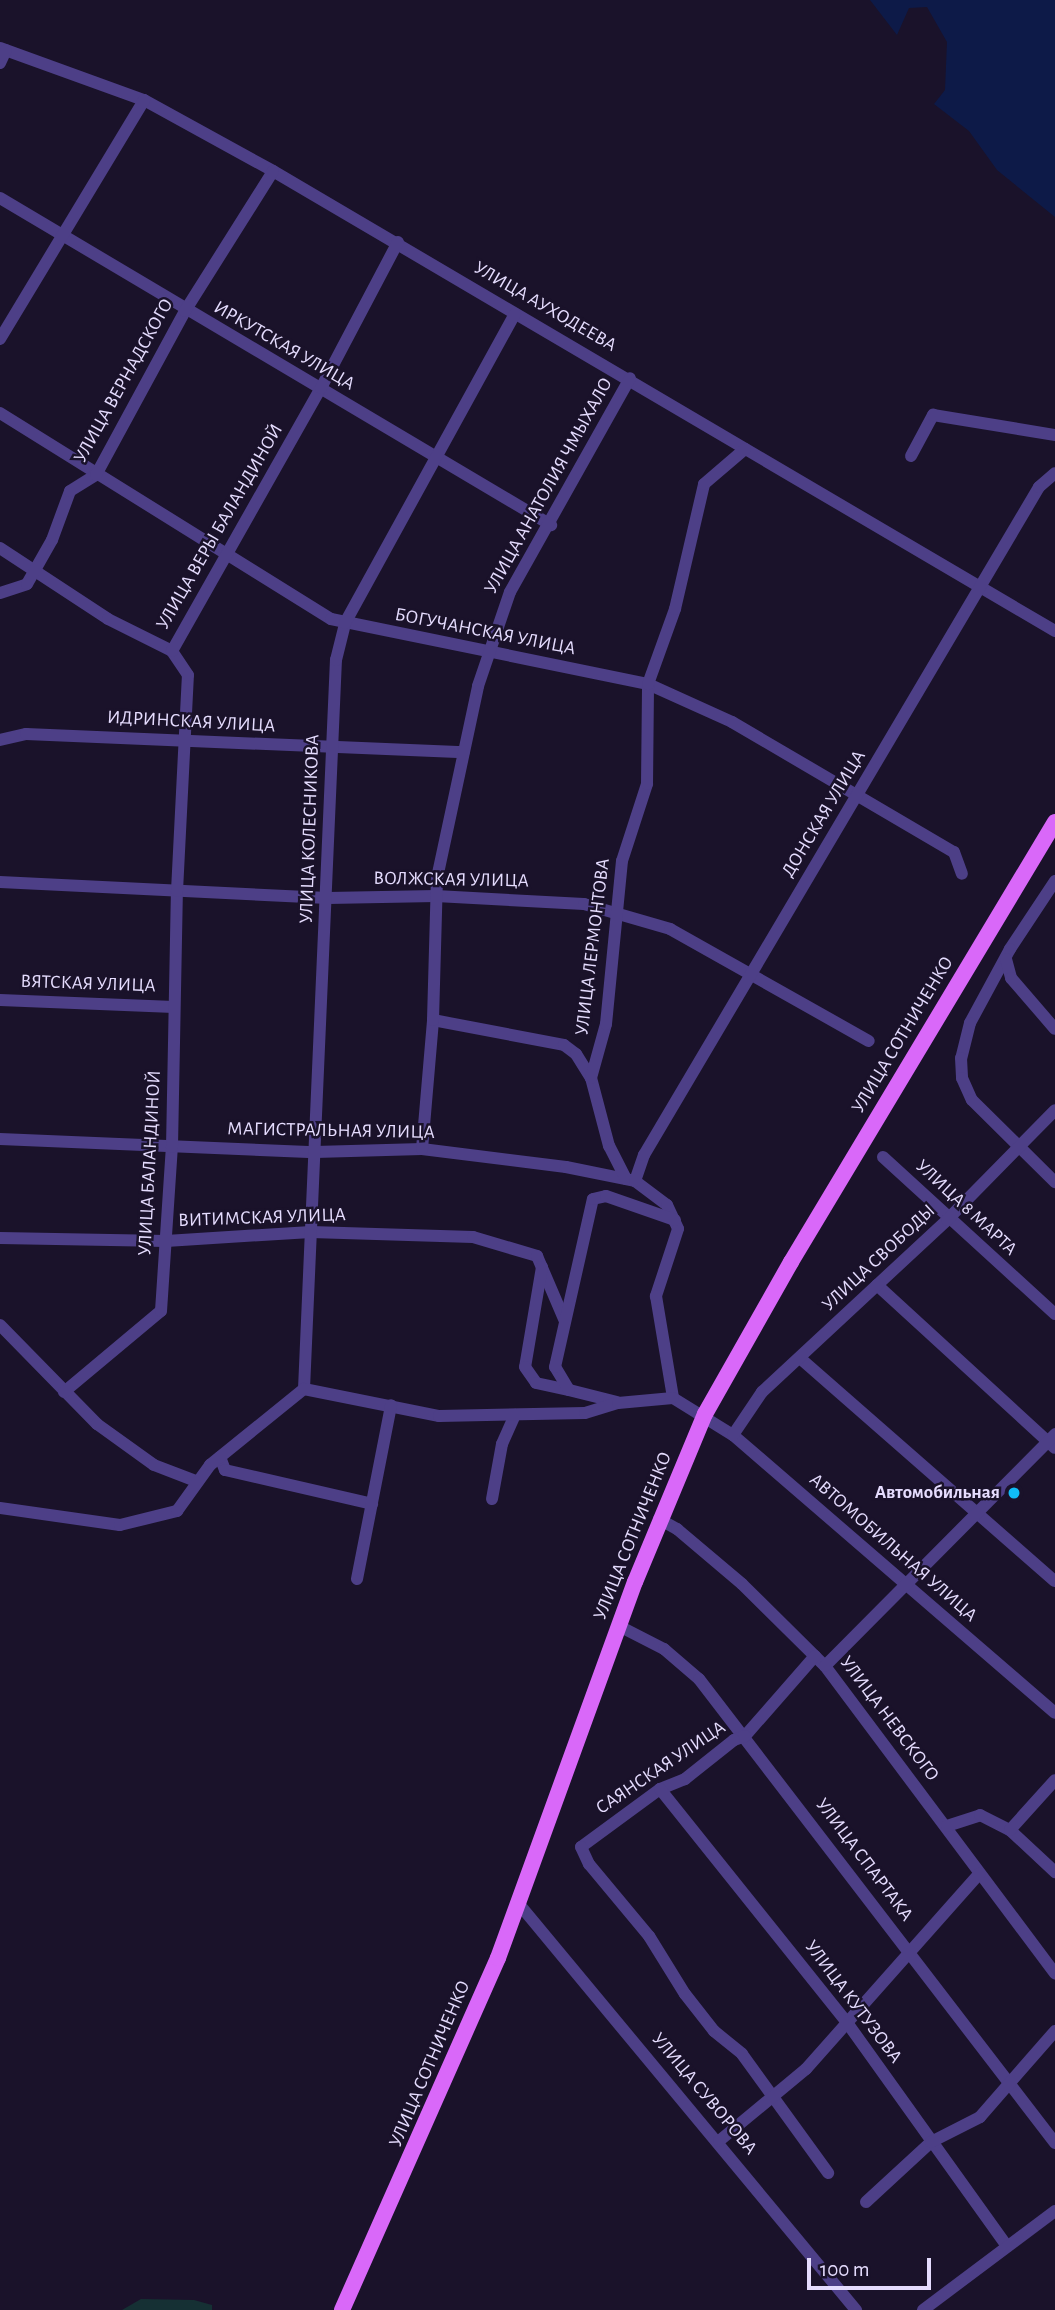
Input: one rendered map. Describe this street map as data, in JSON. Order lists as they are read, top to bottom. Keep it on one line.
{"streets":{"main road":["УЛИЦА СОТНИЧЕНКО"],"street":["УЛИЦА АУХОДЕЕВА","ИРКУТСКАЯ УЛИЦА","УЛИЦА ВЕРНАДСКОГО","УЛИЦА АНАТОЛИЯ ЧМЫХАЛО","УЛИЦА ВЕРЫ БАЛАНДИНОЙ","БОГУЧАНСКАЯ УЛИЦА","ИДРИНСКАЯ УЛИЦА","ДОНСКАЯ УЛИЦА","УЛИЦА КОЛЕСНИКОВА","ВОЛЖСКАЯ УЛИЦА","УЛИЦА ЛЕРМОНТОВА","ВЯТСКАЯ УЛИЦА","МАГИСТРАЛЬНАЯ УЛИЦА","УЛИЦА БАЛАНДИНОЙ","УЛИЦА 8 МАРТА","ВИТИМСКАЯ УЛИЦА","УЛИЦА СВОБОДЫ","АВТОМОБИЛЬНАЯ УЛИЦА","УЛИЦА НЕВСКОГО","САЯНСКАЯ УЛИЦА","УЛИЦА СПАРТАКА","УЛИЦА КУТУЗОВА","УЛИЦА СУВОРОВА"]},"crossings":[["УЛИЦА АУХОДЕЕВА","УЛИЦА ВЕРНАДСКОГО"],["УЛИЦА АУХОДЕЕВА","УЛИЦА АНАТОЛИЯ ЧМЫХАЛО"],["УЛИЦА АУХОДЕЕВА","УЛИЦА ВЕРЫ БАЛАНДИНОЙ"],["УЛИЦА АУХОДЕЕВА","ДОНСКАЯ УЛИЦА"],["УЛИЦА АУХОДЕЕВА","УЛИЦА КОЛЕСНИКОВА"],["УЛИЦА АУХОДЕЕВА","УЛИЦА ЛЕРМОНТОВА"],["ИРКУТСКАЯ УЛИЦА","УЛИЦА ВЕРНАДСКОГО"],["ИРКУТСКАЯ УЛИЦА","УЛИЦА АНАТОЛИЯ ЧМЫХАЛО"],["ИРКУТСКАЯ УЛИЦА","УЛИЦА ВЕРЫ БАЛАНДИНОЙ"],["ИРКУТСКАЯ УЛИЦА","УЛИЦА КОЛЕСНИКОВА"],["УЛИЦА ВЕРНАДСКОГО","БОГУЧАНСКАЯ УЛИЦА"],["УЛИЦА АНАТОЛИЯ ЧМЫХАЛО","БОГУЧАНСКАЯ УЛИЦА"],["УЛИЦА АНАТОЛИЯ ЧМЫХАЛО","ИДРИНСКАЯ УЛИЦА"],["УЛИЦА АНАТОЛИЯ ЧМЫХАЛО","ВОЛЖСКАЯ УЛИЦА"],["УЛИЦА АНАТОЛИЯ ЧМЫХАЛО","МАГИСТРАЛЬНАЯ УЛИЦА"],["УЛИЦА ВЕРЫ БАЛАНДИНОЙ","БОГУЧАНСКАЯ УЛИЦА"],["УЛИЦА ВЕРЫ БАЛАНДИНОЙ","ИДРИНСКАЯ УЛИЦА"],["УЛИЦА ВЕРЫ БАЛАНДИНОЙ","ВОЛЖСКАЯ УЛИЦА"],["УЛИЦА ВЕРЫ БАЛАНДИНОЙ","УЛИЦА БАЛАНДИНОЙ"],["БОГУЧАНСКАЯ УЛИЦА","ДОНСКАЯ УЛИЦА"],["БОГУЧАНСКАЯ УЛИЦА","УЛИЦА КОЛЕСНИКОВА"],["БОГУЧАНСКАЯ УЛИЦА","УЛИЦА ЛЕРМОНТОВА"],["ИДРИНСКАЯ УЛИЦА","УЛИЦА КОЛЕСНИКОВА"],["ДОНСКАЯ УЛИЦА","ВОЛЖСКАЯ УЛИЦА"],["ДОНСКАЯ УЛИЦА","МАГИСТРАЛЬНАЯ УЛИЦА"],["УЛИЦА КОЛЕСНИКОВА","ВОЛЖСКАЯ УЛИЦА"],["УЛИЦА КОЛЕСНИКОВА","МАГИСТРАЛЬНАЯ УЛИЦА"],["УЛИЦА КОЛЕСНИКОВА","ВИТИМСКАЯ УЛИЦА"],["ВОЛЖСКАЯ УЛИЦА","УЛИЦА ЛЕРМОНТОВА"],["ВОЛЖСКАЯ УЛИЦА","УЛИЦА БАЛАНДИНОЙ"],["ВЯТСКАЯ УЛИЦА","УЛИЦА БАЛАНДИНОЙ"],["УЛИЦА СОТНИЧЕНКО","АВТОМОБИЛЬНАЯ УЛИЦА"],["УЛИЦА СОТНИЧЕНКО","УЛИЦА НЕВСКОГО"],["УЛИЦА СОТНИЧЕНКО","УЛИЦА СПАРТАКА"],["УЛИЦА СОТНИЧЕНКО","УЛИЦА СУВОРОВА"],["МАГИСТРАЛЬНАЯ УЛИЦА","УЛИЦА БАЛАНДИНОЙ"],["УЛИЦА БАЛАНДИНОЙ","ВИТИМСКАЯ УЛИЦА"],["УЛИЦА 8 МАРТА","УЛИЦА СВОБОДЫ"],["УЛИЦА СВОБОДЫ","АВТОМОБИЛЬНАЯ УЛИЦА"],["УЛИЦА НЕВСКОГО","САЯНСКАЯ УЛИЦА"],["САЯНСКАЯ УЛИЦА","УЛИЦА СПАРТАКА"],["САЯНСКАЯ УЛИЦА","УЛИЦА КУТУЗОВА"]],"places":["Автомобильная"],"scale_bar":"100 m"}
